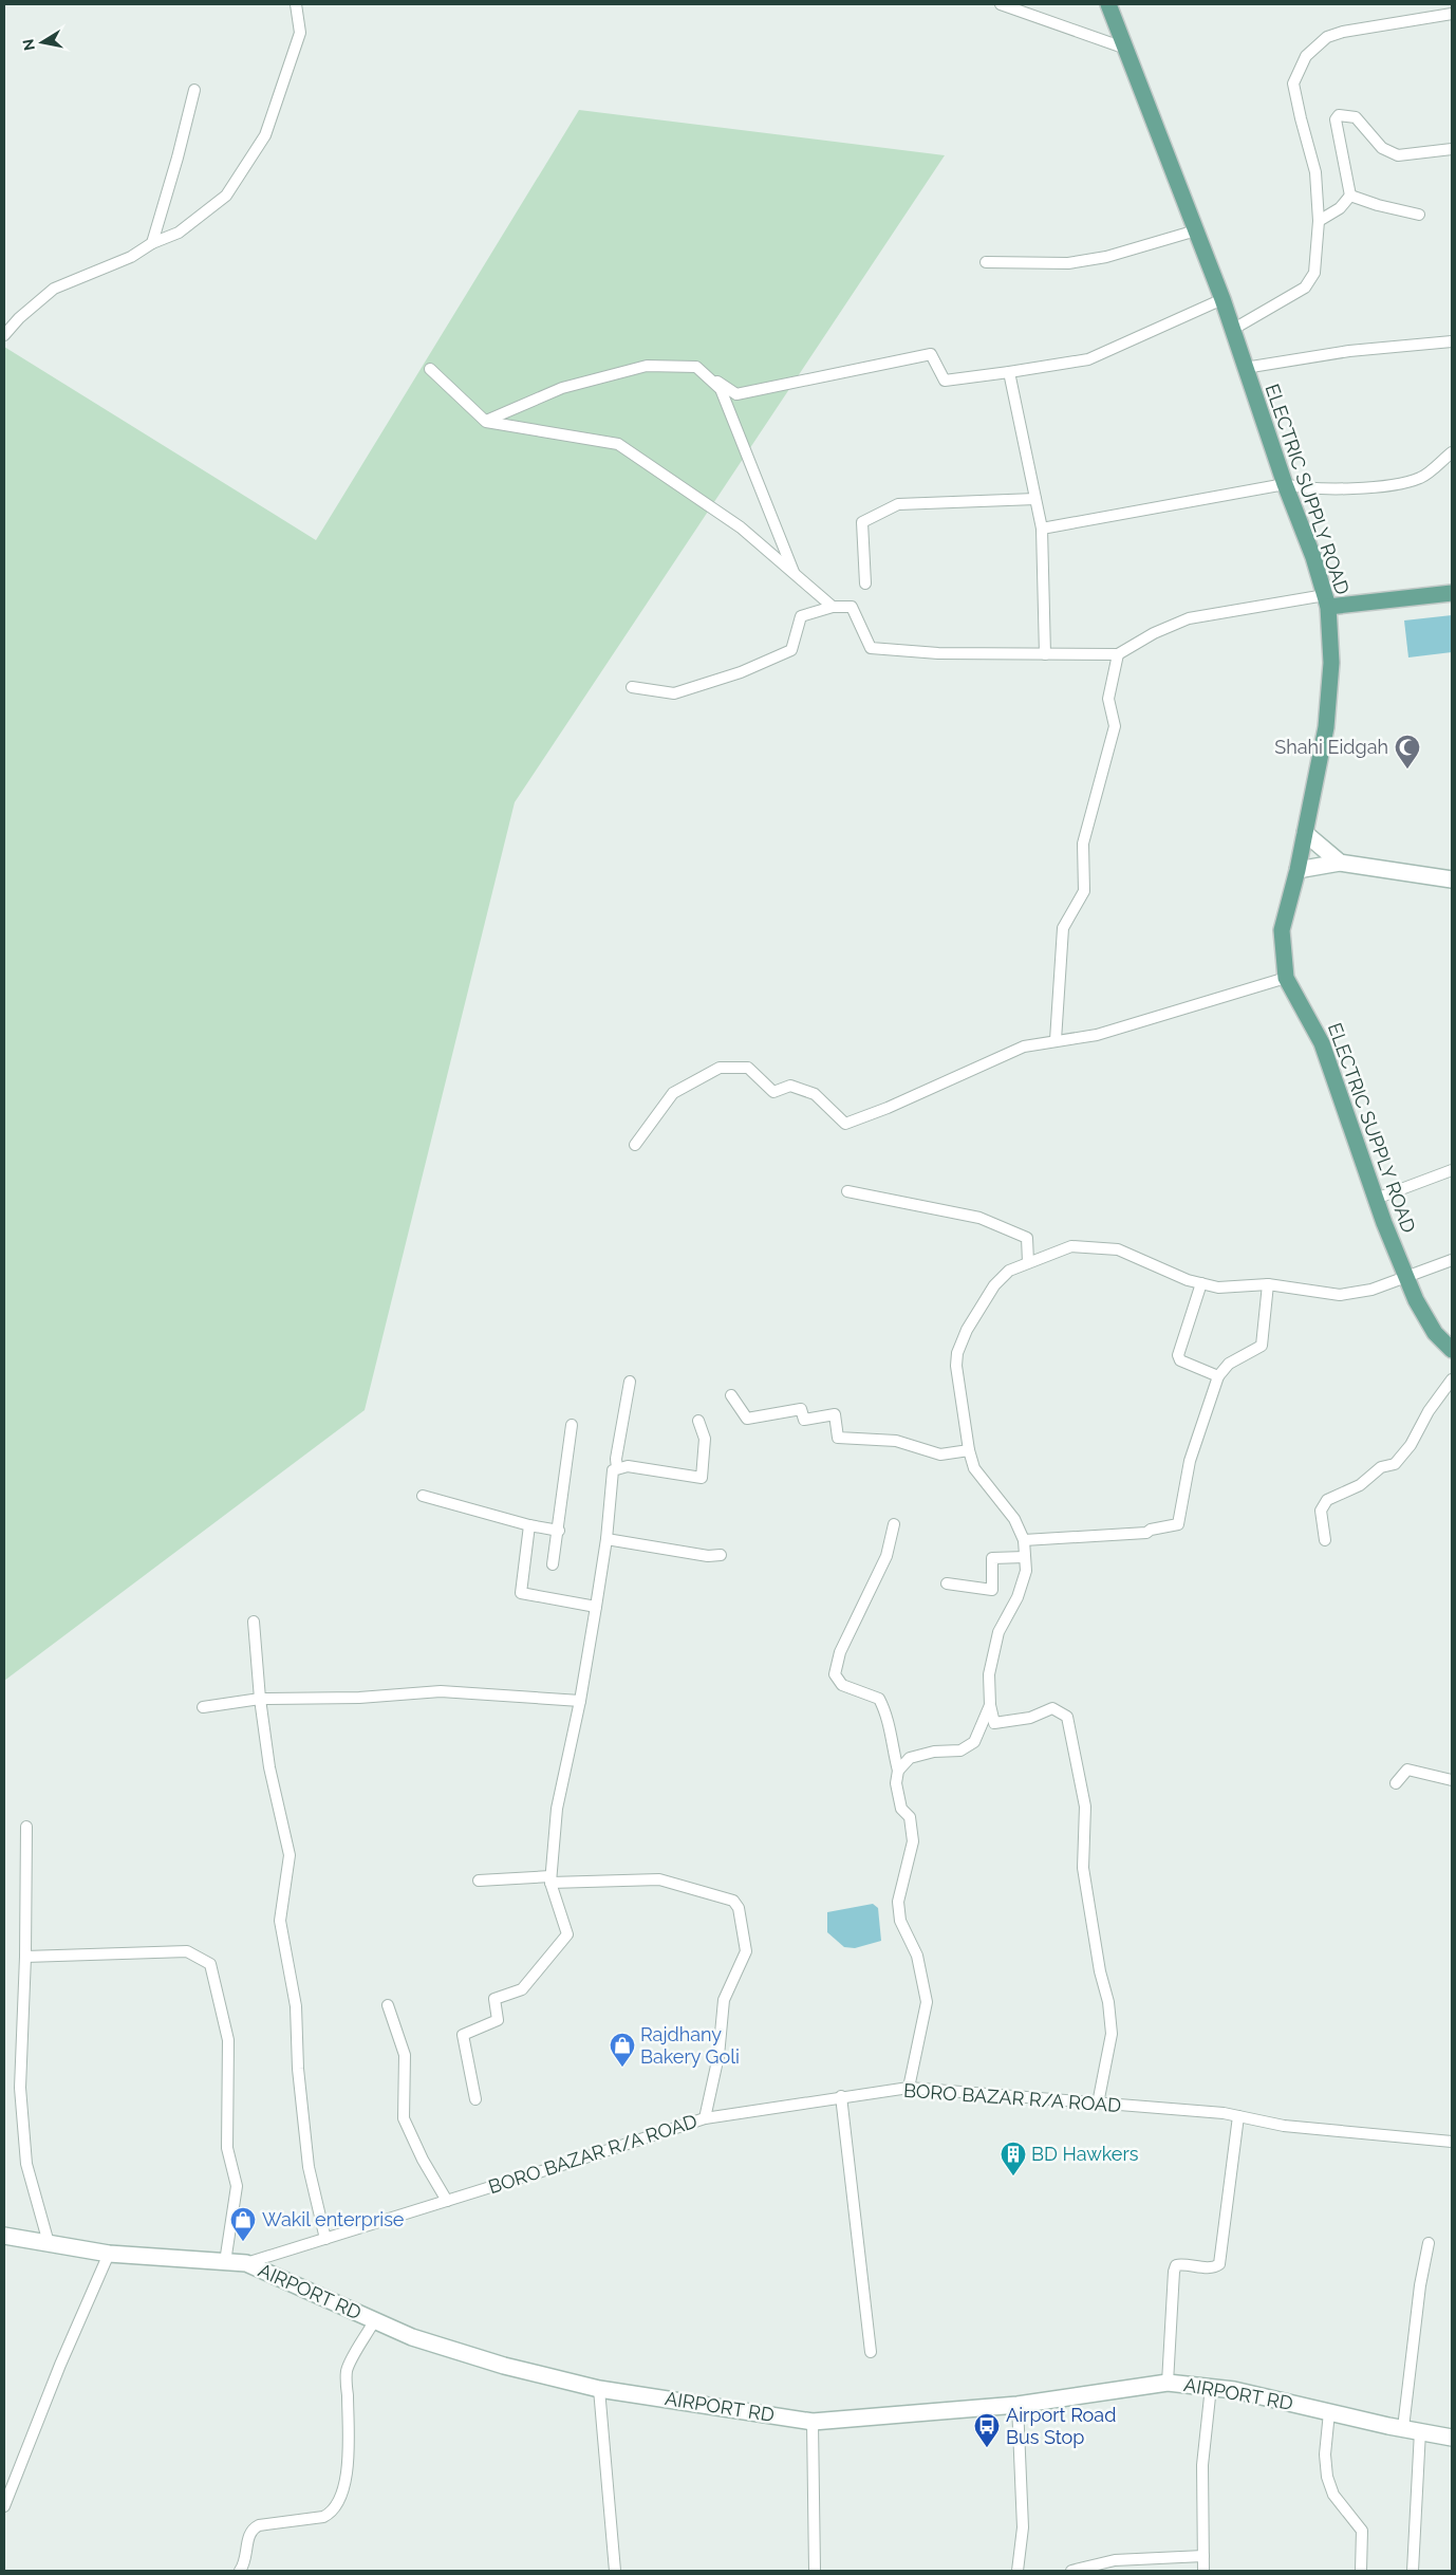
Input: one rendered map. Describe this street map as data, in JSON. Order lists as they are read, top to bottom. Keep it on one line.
{"streets":{"main road":["ELECTRIC SUPPLY ROAD","AIRPORT RD"],"street":["BORO BAZAR R/A ROAD"]},"crossings":[["BORO BAZAR R/A ROAD","AIRPORT RD"]],"places":{"mosque":["Shahi Eidgah"],"shop":["Rajdhany Bakery Goli","Wakil enterprise"],"building":["BD Hawkers"],"bus stop":["Airport Road Bus Stop"]},"north":"left"}
